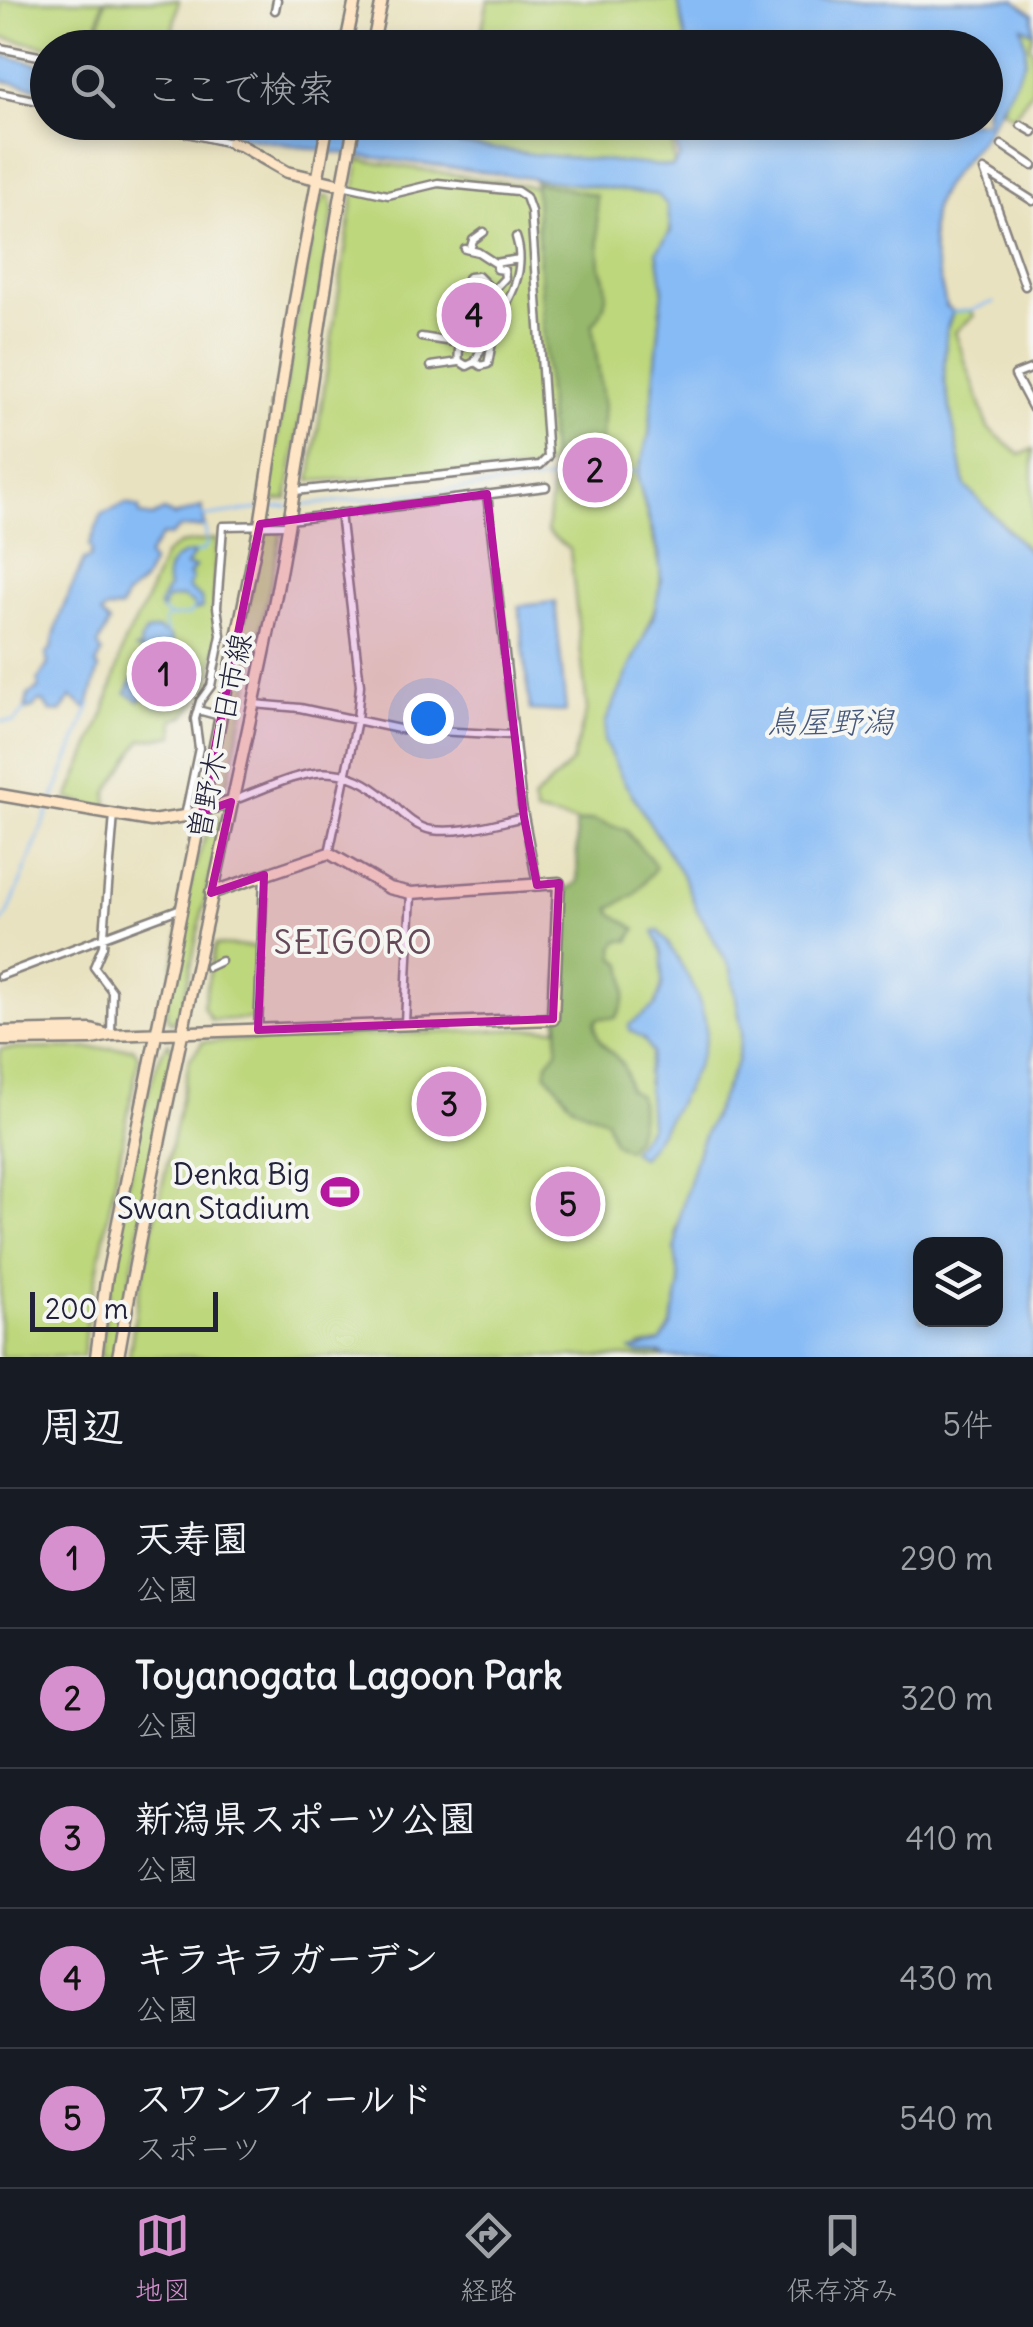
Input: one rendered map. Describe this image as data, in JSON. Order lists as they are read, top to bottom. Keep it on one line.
{"streets":{"main road":["曽野木一日市線"]},"districts":["SEIGORO"],"water":["鳥屋野潟"],"places":{"sports":["Denka Big Swan Stadium"]},"scale_bar":"200 m","page":{"search":"ここで検索","pins":["4","2","1","3","5"],"scale":"200 m","heading":["周辺","5件"],"list":[{"mark":"1","name":"天寿園","note":"公園","value":"290 m"},{"mark":"2","name":"Toyanogata Lagoon Park","note":"公園","value":"320 m"},{"mark":"3","name":"新潟県スポーツ公園","note":"公園","value":"410 m"},{"mark":"4","name":"キラキラガーデン","note":"公園","value":"430 m"},{"mark":"5","name":"スワンフィールド","note":"スポーツ","value":"540 m"}],"nav":["地図","経路","保存済み"]}}
